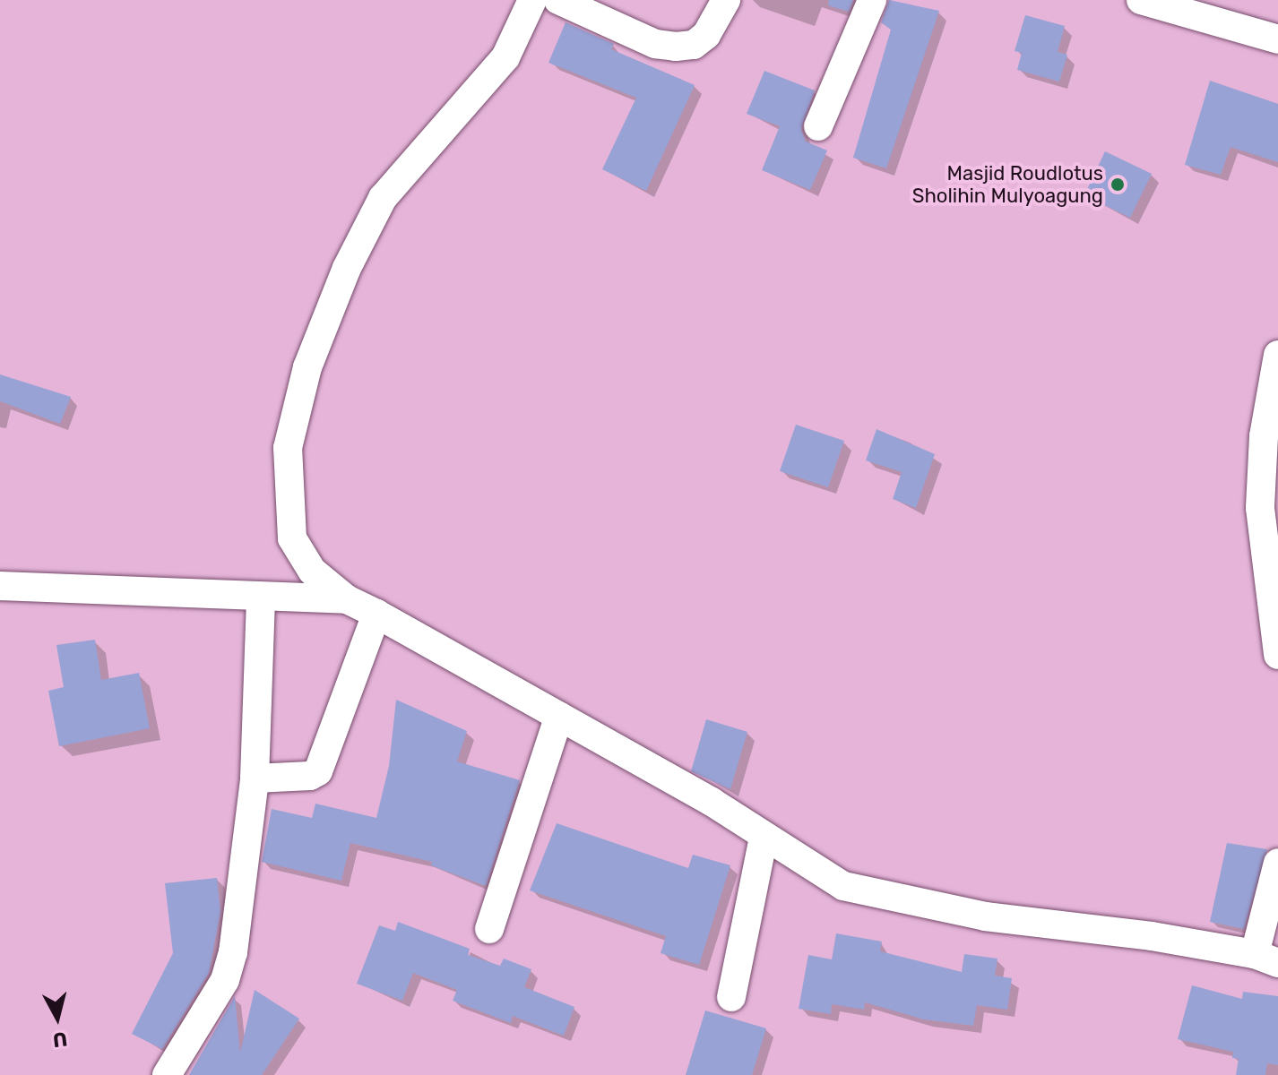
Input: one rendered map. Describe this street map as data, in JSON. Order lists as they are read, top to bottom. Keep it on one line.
{"places":["Masjid Roudlotus Sholihin Mulyoagung"],"north":"bottom"}
